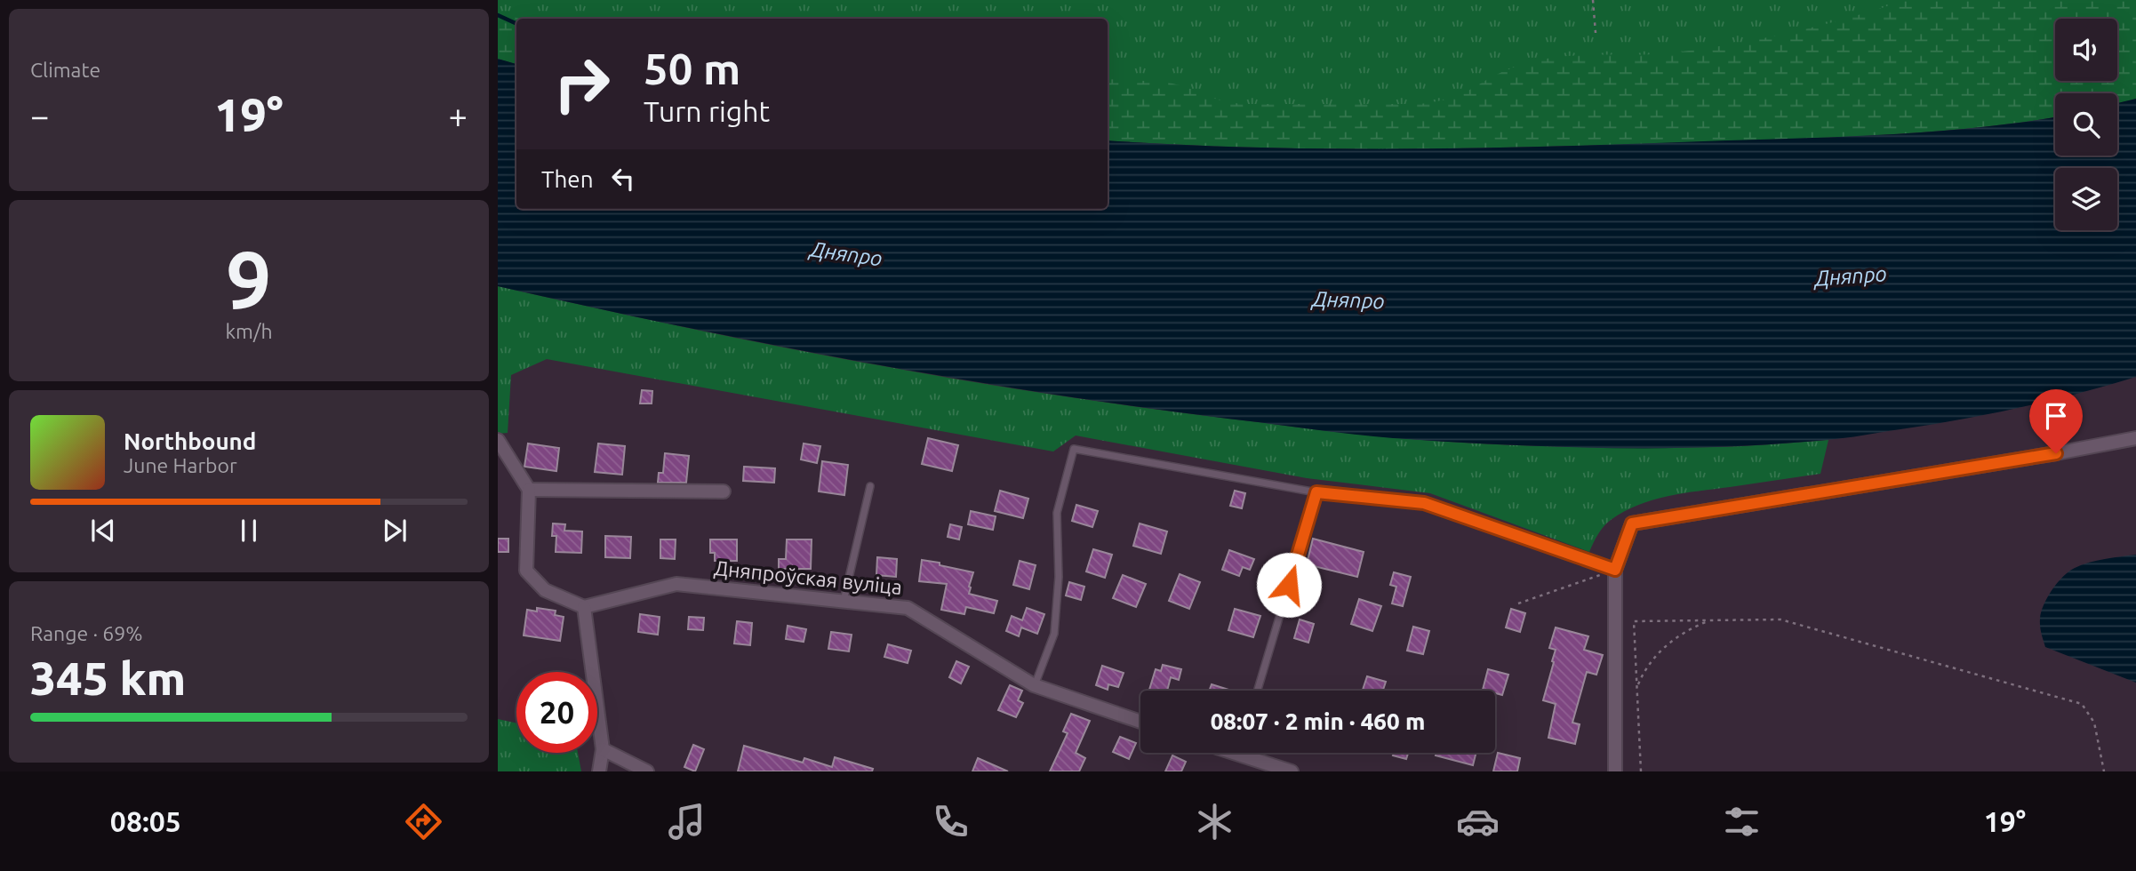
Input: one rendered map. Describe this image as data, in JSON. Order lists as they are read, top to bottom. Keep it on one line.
{"streets":{"street":["Дняпроўская вуліца"]},"water":["Дняпро"],"page":{"tile":["Climate",["9","km/h"],["Range · 69%","345 km"]],"turn":["50 m","Turn right"],"heat":["−","19°","+"],"then":"Then","song":["Northbound","June Harbor"],"limit":"20","trip":"08:07 · 2 min · 460 m","tabs":["08:05","19°"]}}
